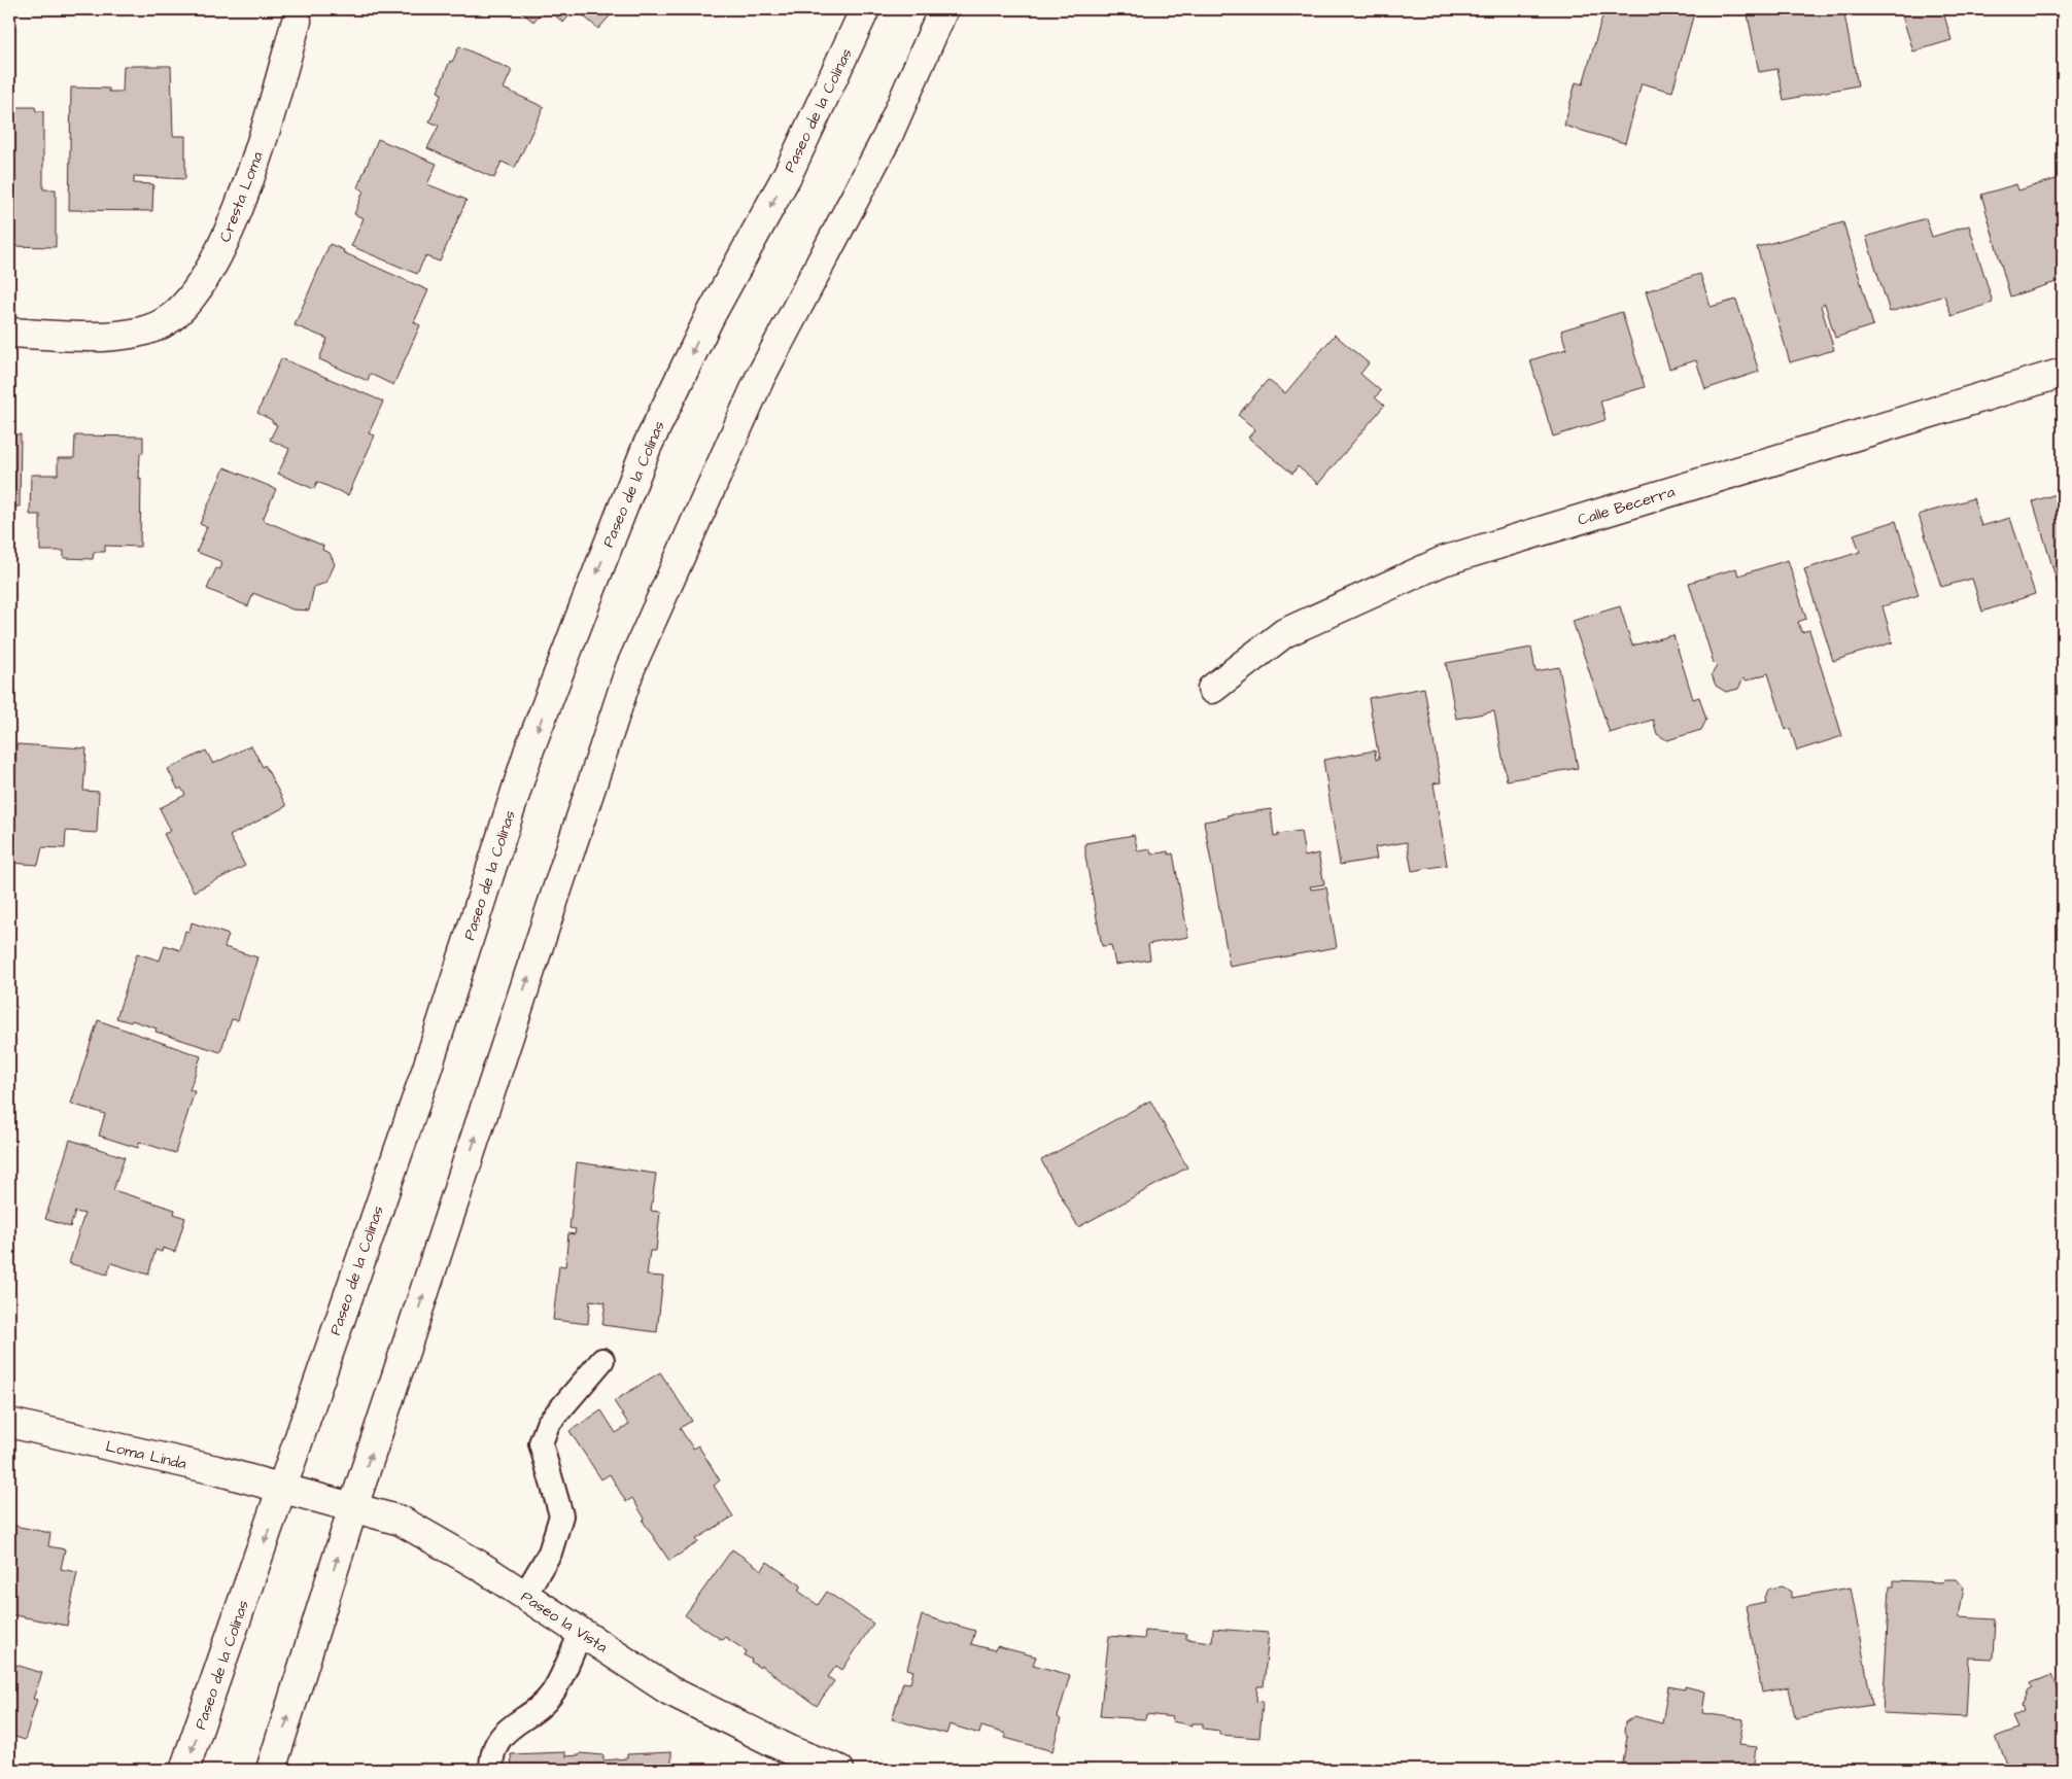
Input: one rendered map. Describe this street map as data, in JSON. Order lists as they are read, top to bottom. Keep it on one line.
{"streets":{"main road":["Paseo de la Colinas","Cresta Loma","Calle Becerra","Loma Linda","Paseo la Vista"]},"crossings":[["Paseo de la Colinas","Loma Linda"],["Paseo de la Colinas","Paseo la Vista"],["Loma Linda","Paseo la Vista"]]}
